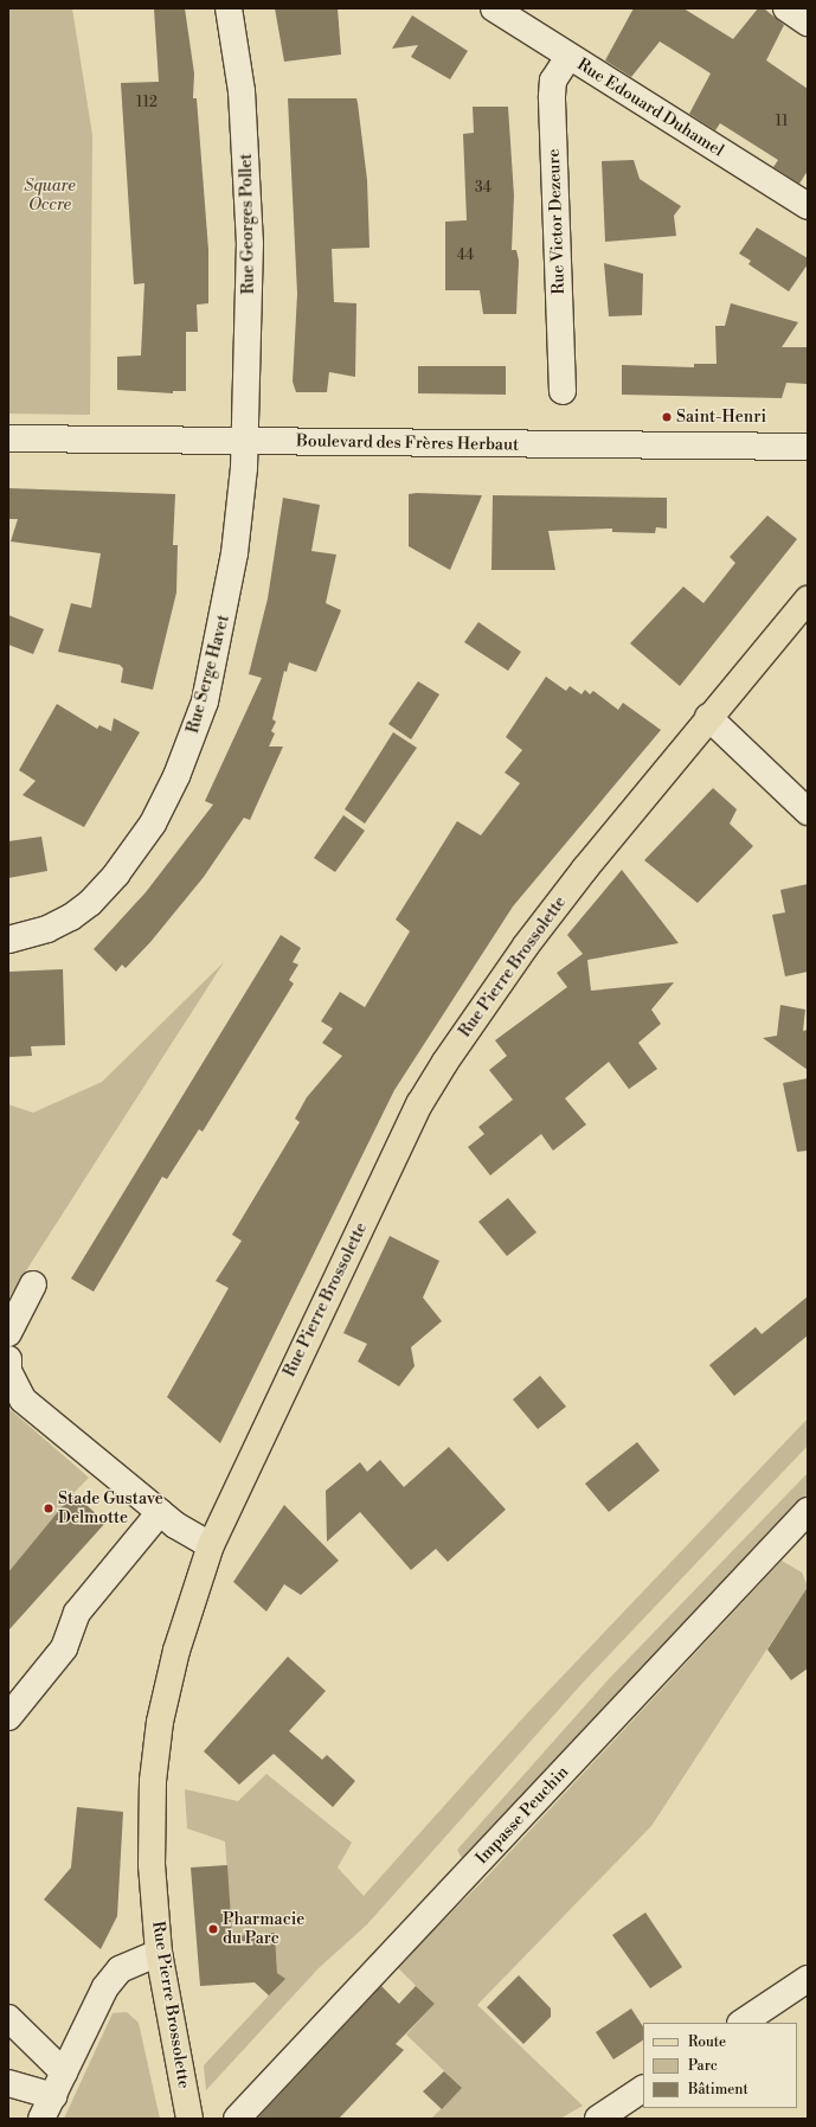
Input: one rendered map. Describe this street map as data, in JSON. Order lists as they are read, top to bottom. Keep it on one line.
{"streets":{"main road":["Rue Pierre Brossolette"],"street":["Rue Edouard Duhamel","Rue Victor Dezeure","Rue Georges Pollet","Boulevard des Frères Herbaut","Rue Serge Havet","Impasse Peuchin"]},"crossings":[["Rue Edouard Duhamel","Rue Victor Dezeure"],["Rue Georges Pollet","Boulevard des Frères Herbaut"],["Rue Georges Pollet","Rue Serge Havet"],["Boulevard des Frères Herbaut","Rue Serge Havet"]],"parks":["Square Occre"],"places":["Saint-Henri","Stade Gustave Delmotte","Pharmacie du Parc"],"house_numbers":["112","11","34","44"],"legend":["Route","Parc","Bâtiment"]}
